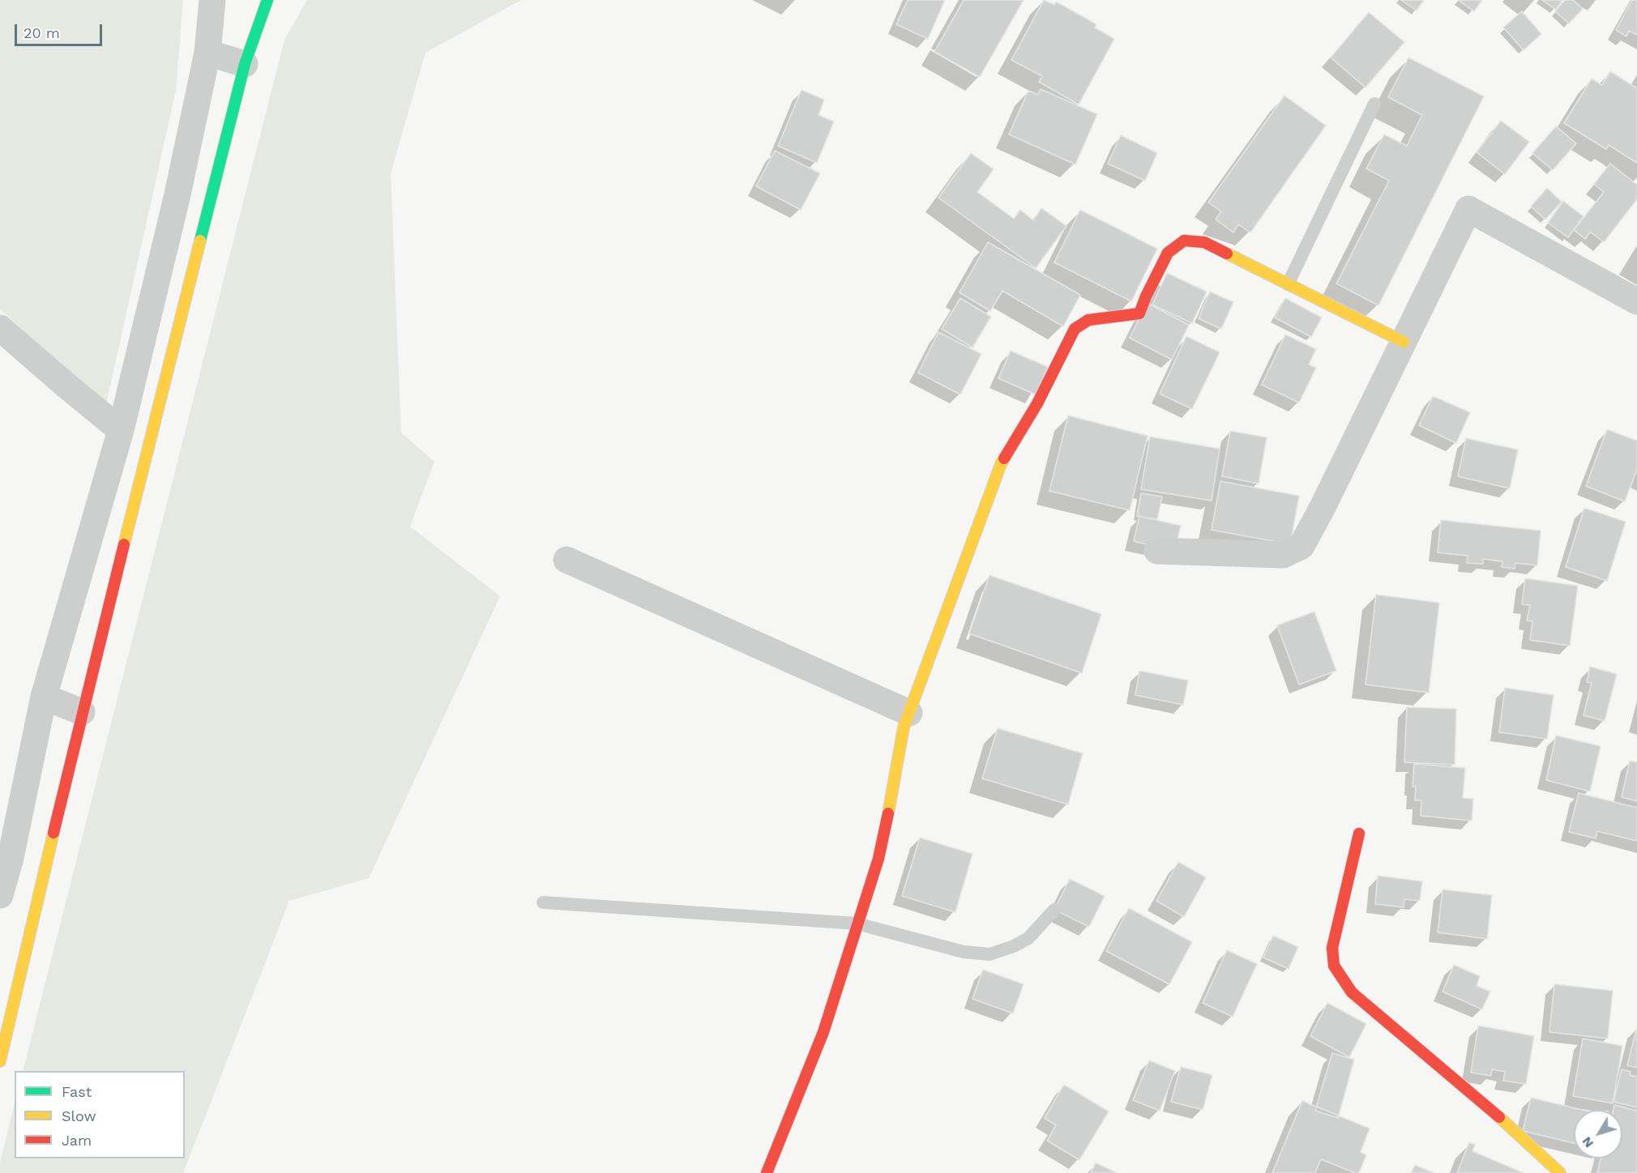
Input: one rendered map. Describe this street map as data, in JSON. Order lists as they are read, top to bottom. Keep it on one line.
{"legend":["Fast","Slow","Jam"],"scale_bar":"20 m","north":"bottom left"}
